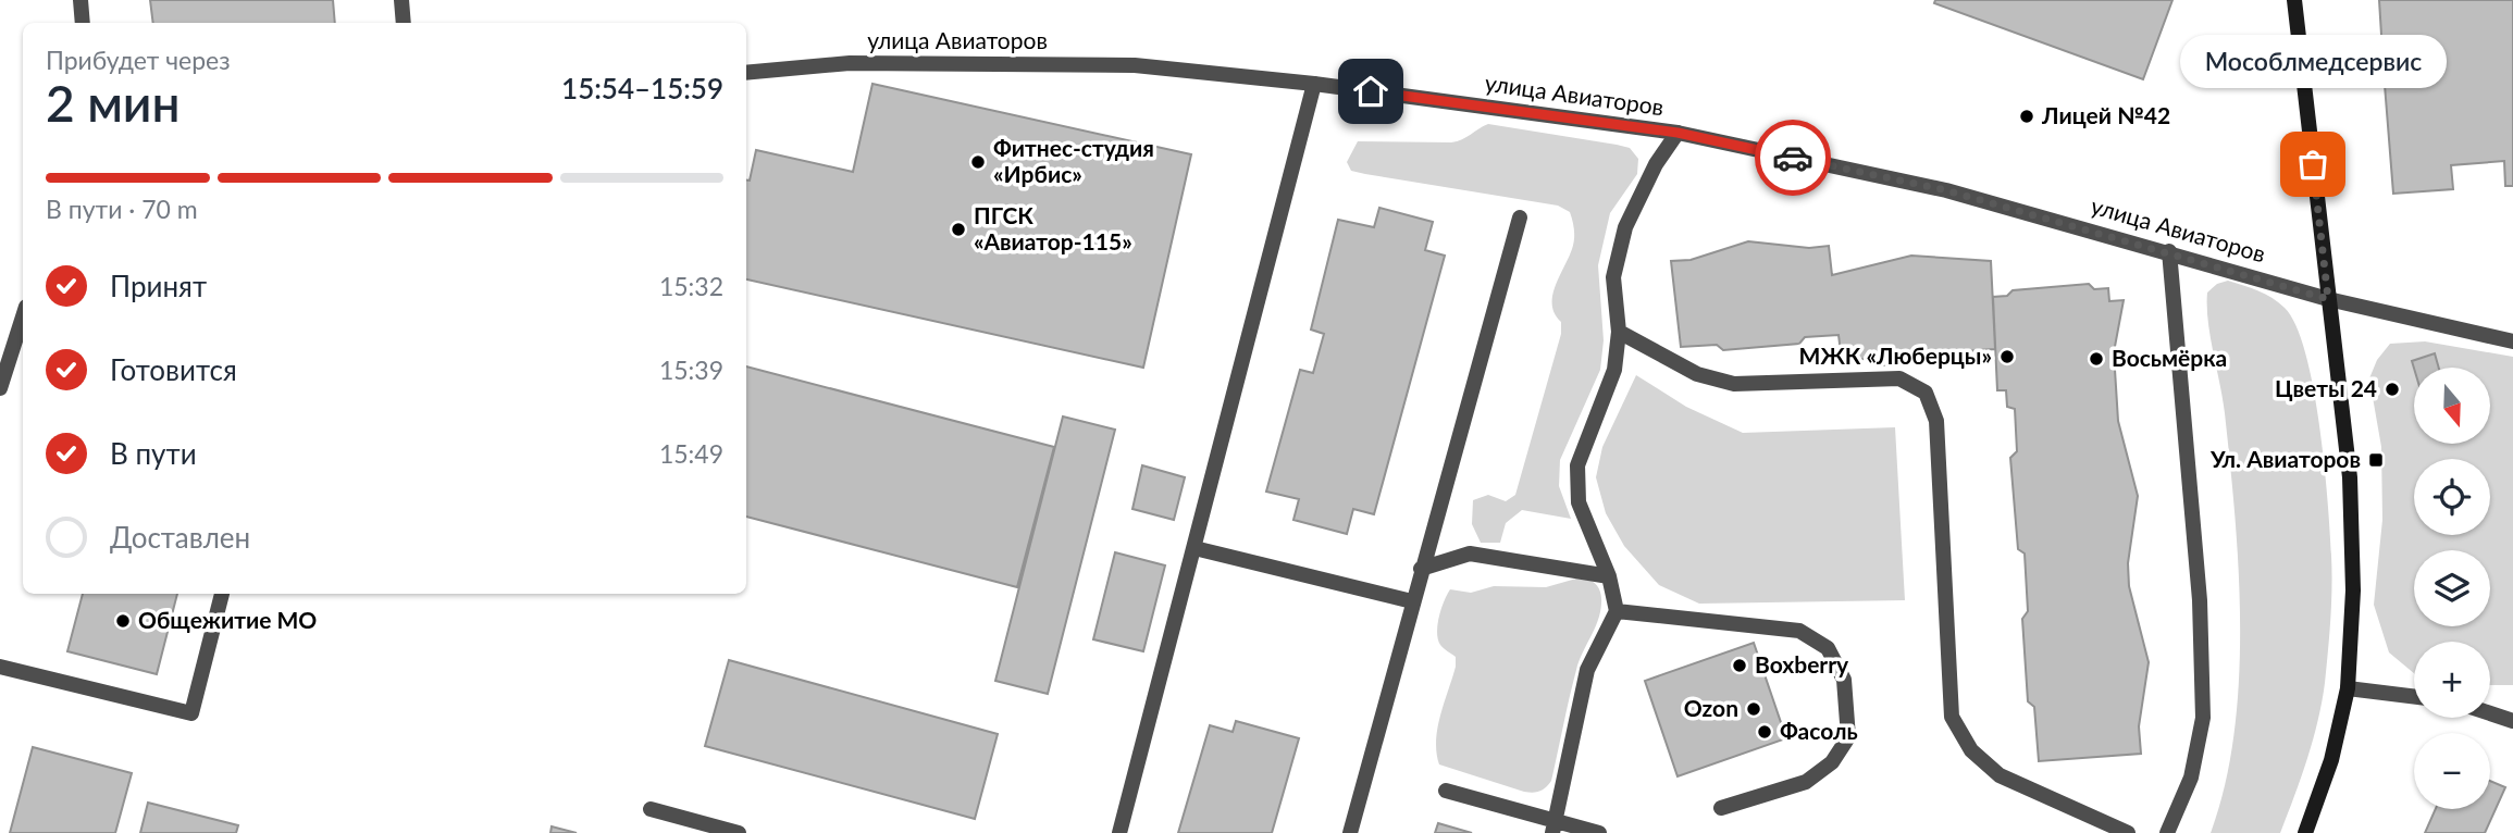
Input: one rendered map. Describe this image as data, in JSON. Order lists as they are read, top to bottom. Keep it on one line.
{"streets":{"street":["улица Авиаторов"]},"places":{"other":["Лицей №42","Фитнес-студия «Ирбис»","Мособлмедсервис","ПГСК «Авиатор-115»","МЖК «Люберцы»","Восьмёрка","Цветы 24","Общежитие МО","Boxberry","Ozon","Фасоль"],"transit":["Ул. Авиаторов"]},"north":"bottom","page":{"heading":["2 мин","Прибудет через","15:54–15:59"],"bubble":"Мособлмедсервис","bar":"В пути · 70 m","list":[["Принят","15:32"],["Готовится","15:39"],["В пути","15:49"],"Доставлен"],"map_buttons":["+","−"]}}
